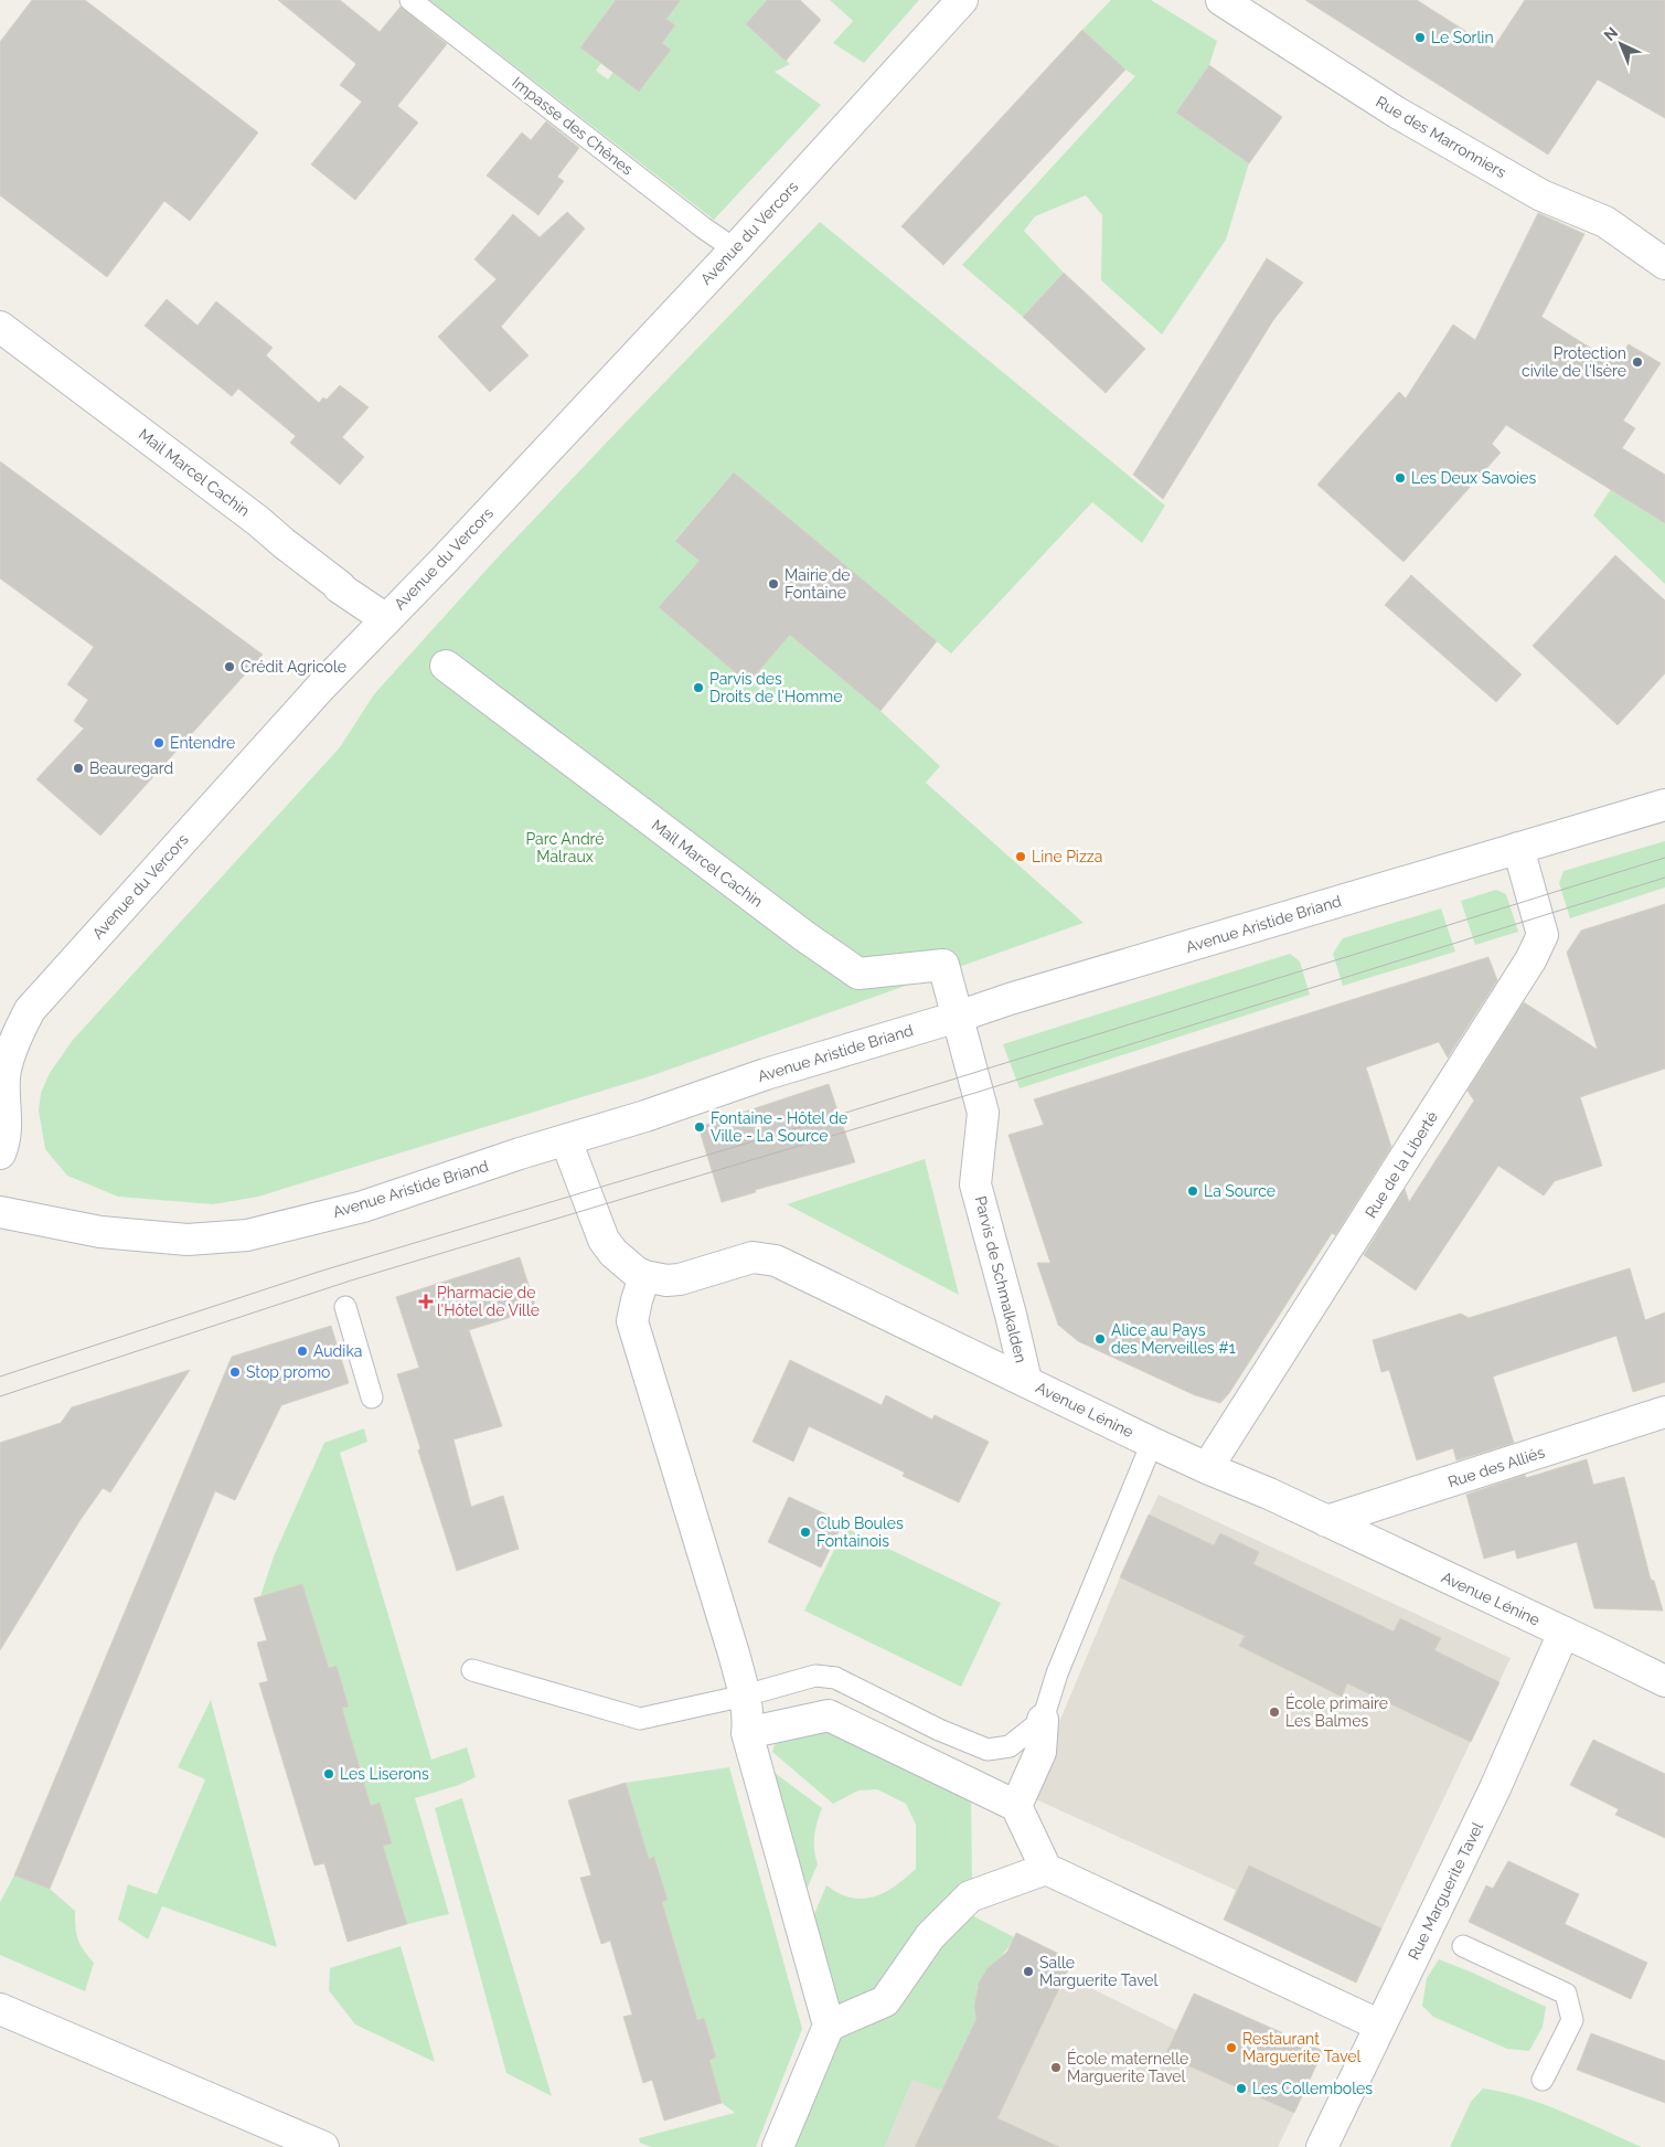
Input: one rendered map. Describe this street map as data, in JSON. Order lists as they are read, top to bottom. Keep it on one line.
{"streets":{"street":["Rue des Marronniers","Avenue du Vercors","Mail Marcel Cachin","Avenue Aristide Briand","Rue de la Liberté","Parvis de Schmalkalden","Avenue Lénine","Rue des Alliés","Rue Marguerite Tavel"],"lane":["Impasse des Chênes"]},"crossings":[["Impasse des Chênes","Avenue du Vercors"],["Avenue du Vercors","Mail Marcel Cachin"],["Mail Marcel Cachin","Avenue Aristide Briand"],["Mail Marcel Cachin","Parvis de Schmalkalden"],["Avenue Aristide Briand","Rue de la Liberté"],["Avenue Aristide Briand","Parvis de Schmalkalden"],["Avenue Aristide Briand","Avenue Lénine"],["Rue de la Liberté","Avenue Lénine"],["Parvis de Schmalkalden","Avenue Lénine"],["Avenue Lénine","Rue des Alliés"],["Avenue Lénine","Rue Marguerite Tavel"]],"parks":["Parc André Malraux"],"places":{"other":["Le Sorlin","Protection civile de l'Isère","Les Deux Savoies","Mairie de Fontaine","Crédit Agricole","Parvis des Droits de l'Homme","Entendre","Beauregard","Line Pizza","Fontaine - Hôtel de Ville - La Source","La Source","Alice au Pays des Merveilles #1","Audika","Stop promo","Club Boules Fontainois","École primaire Les Balmes","Les Liserons","Salle Marguerite Tavel","Restaurant Marguerite Tavel","École maternelle Marguerite Tavel","Les Collemboles"],"health":["Pharmacie de l'Hôtel de Ville"]},"north":"top left"}
